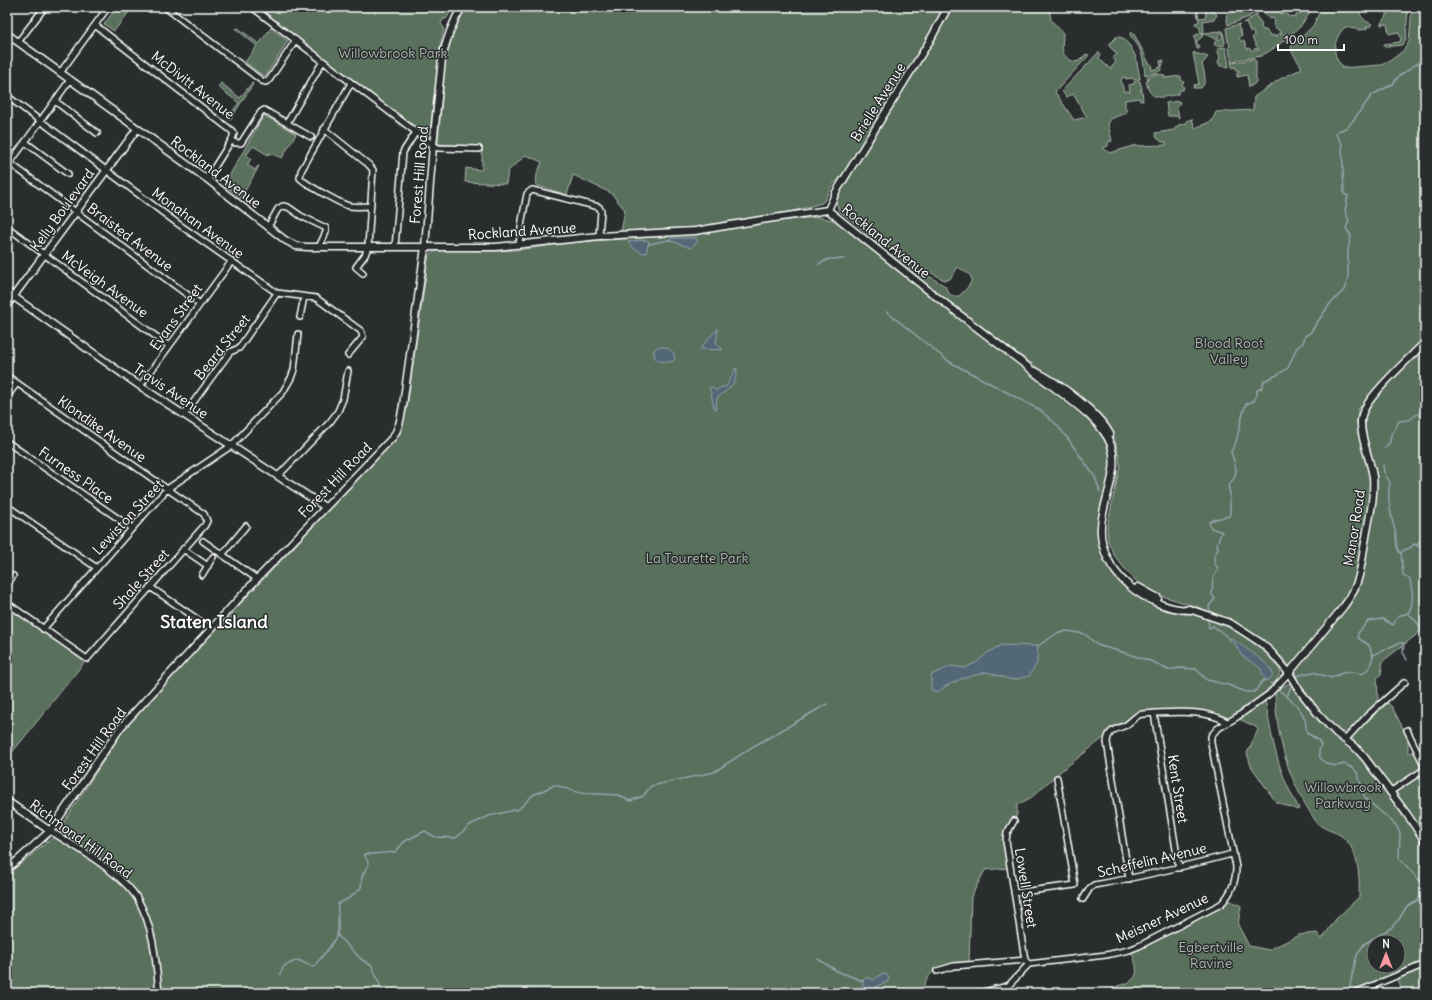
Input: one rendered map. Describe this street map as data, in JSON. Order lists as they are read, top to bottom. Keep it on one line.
{"streets":{"street":["McDivitt Avenue","Brielle Avenue","Rockland Avenue","Forest Hill Road","Kelly Boulevard","Monahan Avenue","Braisted Avenue","McVeigh Avenue","Evans Street","Beard Street","Travis Avenue","Klondike Avenue","Furness Place","Lewiston Street","Manor Road","Shale Street","Kent Street","Richmond Hill Road","Scheffelin Avenue","Lowell Street","Meisner Avenue"]},"crossings":[["McDivitt Avenue","Rockland Avenue"],["Brielle Avenue","Rockland Avenue"],["Rockland Avenue","Forest Hill Road"],["Rockland Avenue","Kelly Boulevard"],["Rockland Avenue","Manor Road"],["Rockland Avenue","Meisner Avenue"],["Forest Hill Road","Travis Avenue"],["Forest Hill Road","Richmond Hill Road"],["Kelly Boulevard","Monahan Avenue"],["Kelly Boulevard","Braisted Avenue"],["Kelly Boulevard","McVeigh Avenue"],["Kelly Boulevard","Travis Avenue"],["Monahan Avenue","Evans Street"],["Monahan Avenue","Beard Street"],["Braisted Avenue","Evans Street"],["McVeigh Avenue","Evans Street"],["Evans Street","Travis Avenue"],["Beard Street","Travis Avenue"],["Travis Avenue","Lewiston Street"],["Klondike Avenue","Lewiston Street"],["Klondike Avenue","Shale Street"],["Furness Place","Lewiston Street"],["Lewiston Street","Shale Street"],["Manor Road","Meisner Avenue"],["Kent Street","Scheffelin Avenue"],["Scheffelin Avenue","Meisner Avenue"],["Lowell Street","Meisner Avenue"]],"districts":["Staten Island"],"parks":["Willowbrook Park","Blood Root Valley","La Tourette Park","Willowbrook Parkway","Egbertville Ravine"],"scale_bar":"100 m","north":"top"}
